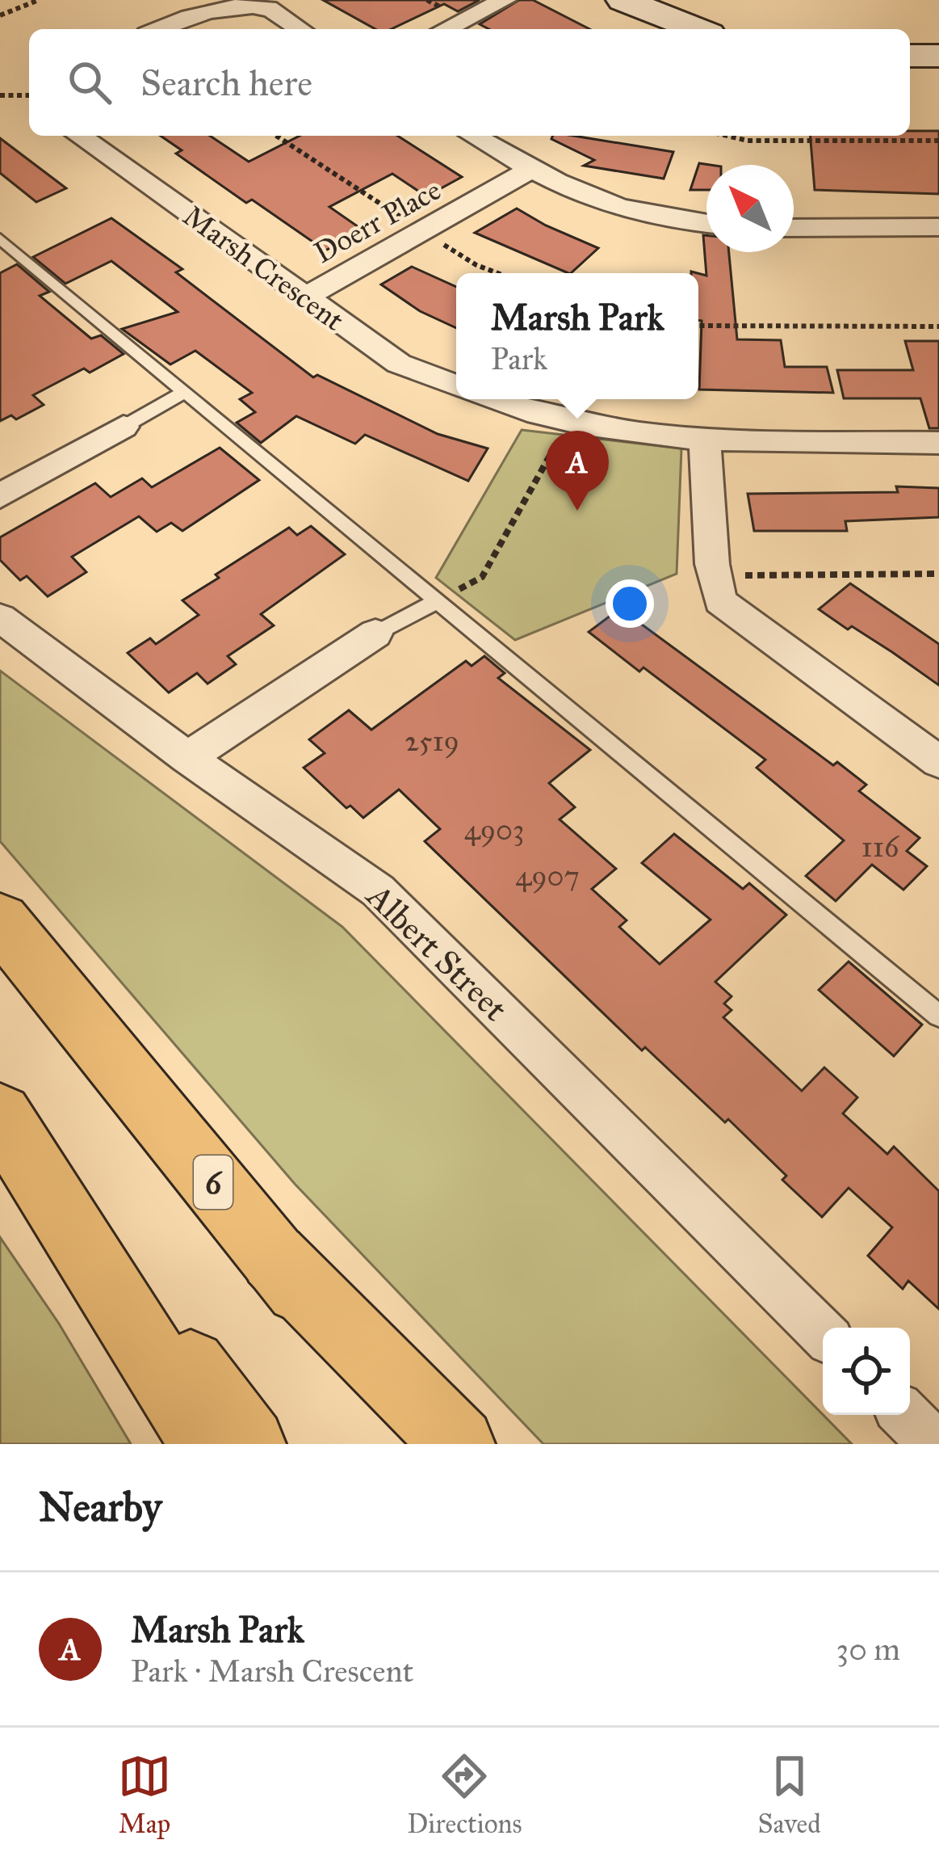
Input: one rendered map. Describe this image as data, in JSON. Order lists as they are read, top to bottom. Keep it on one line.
{"streets":{"main road":["6"],"street":["Doerr Place","Marsh Crescent","Albert Street"]},"crossings":[["Doerr Place","Marsh Crescent"]],"house_numbers":["2519","4903","116","4907"],"north":"top left","page":{"search":"Search here","popup":["Marsh Park","Park"],"pins":"A","heading":"Nearby","list":[{"mark":"A","name":"Marsh Park","note":"Park · Marsh Crescent","value":"30 m"}],"nav":["Map","Directions","Saved"]}}
